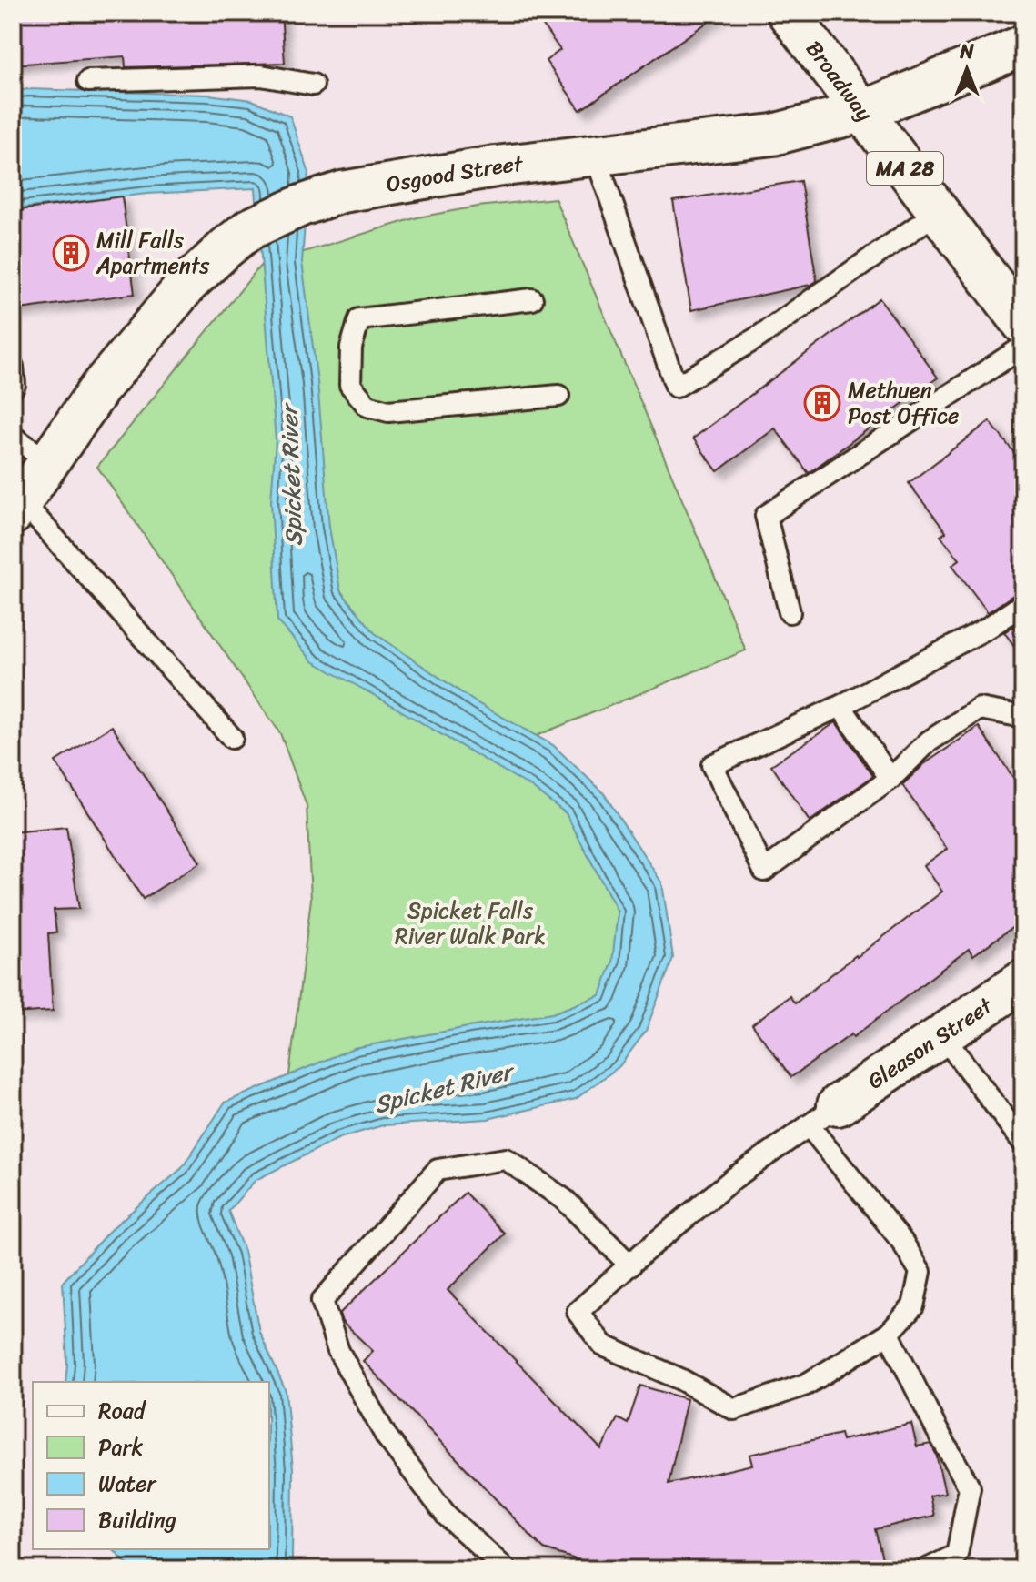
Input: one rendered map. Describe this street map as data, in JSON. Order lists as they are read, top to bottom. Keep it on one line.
{"streets":{"main road":["Broadway","MA 28","Osgood Street","Gleason Street"]},"crossings":[["Broadway","Osgood Street"]],"water":["Spicket River"],"parks":["Spicket Falls River Walk Park"],"places":{"building":["Mill Falls Apartments","Methuen Post Office"]},"legend":["Road","Park","Water","Building"],"north":"top"}
